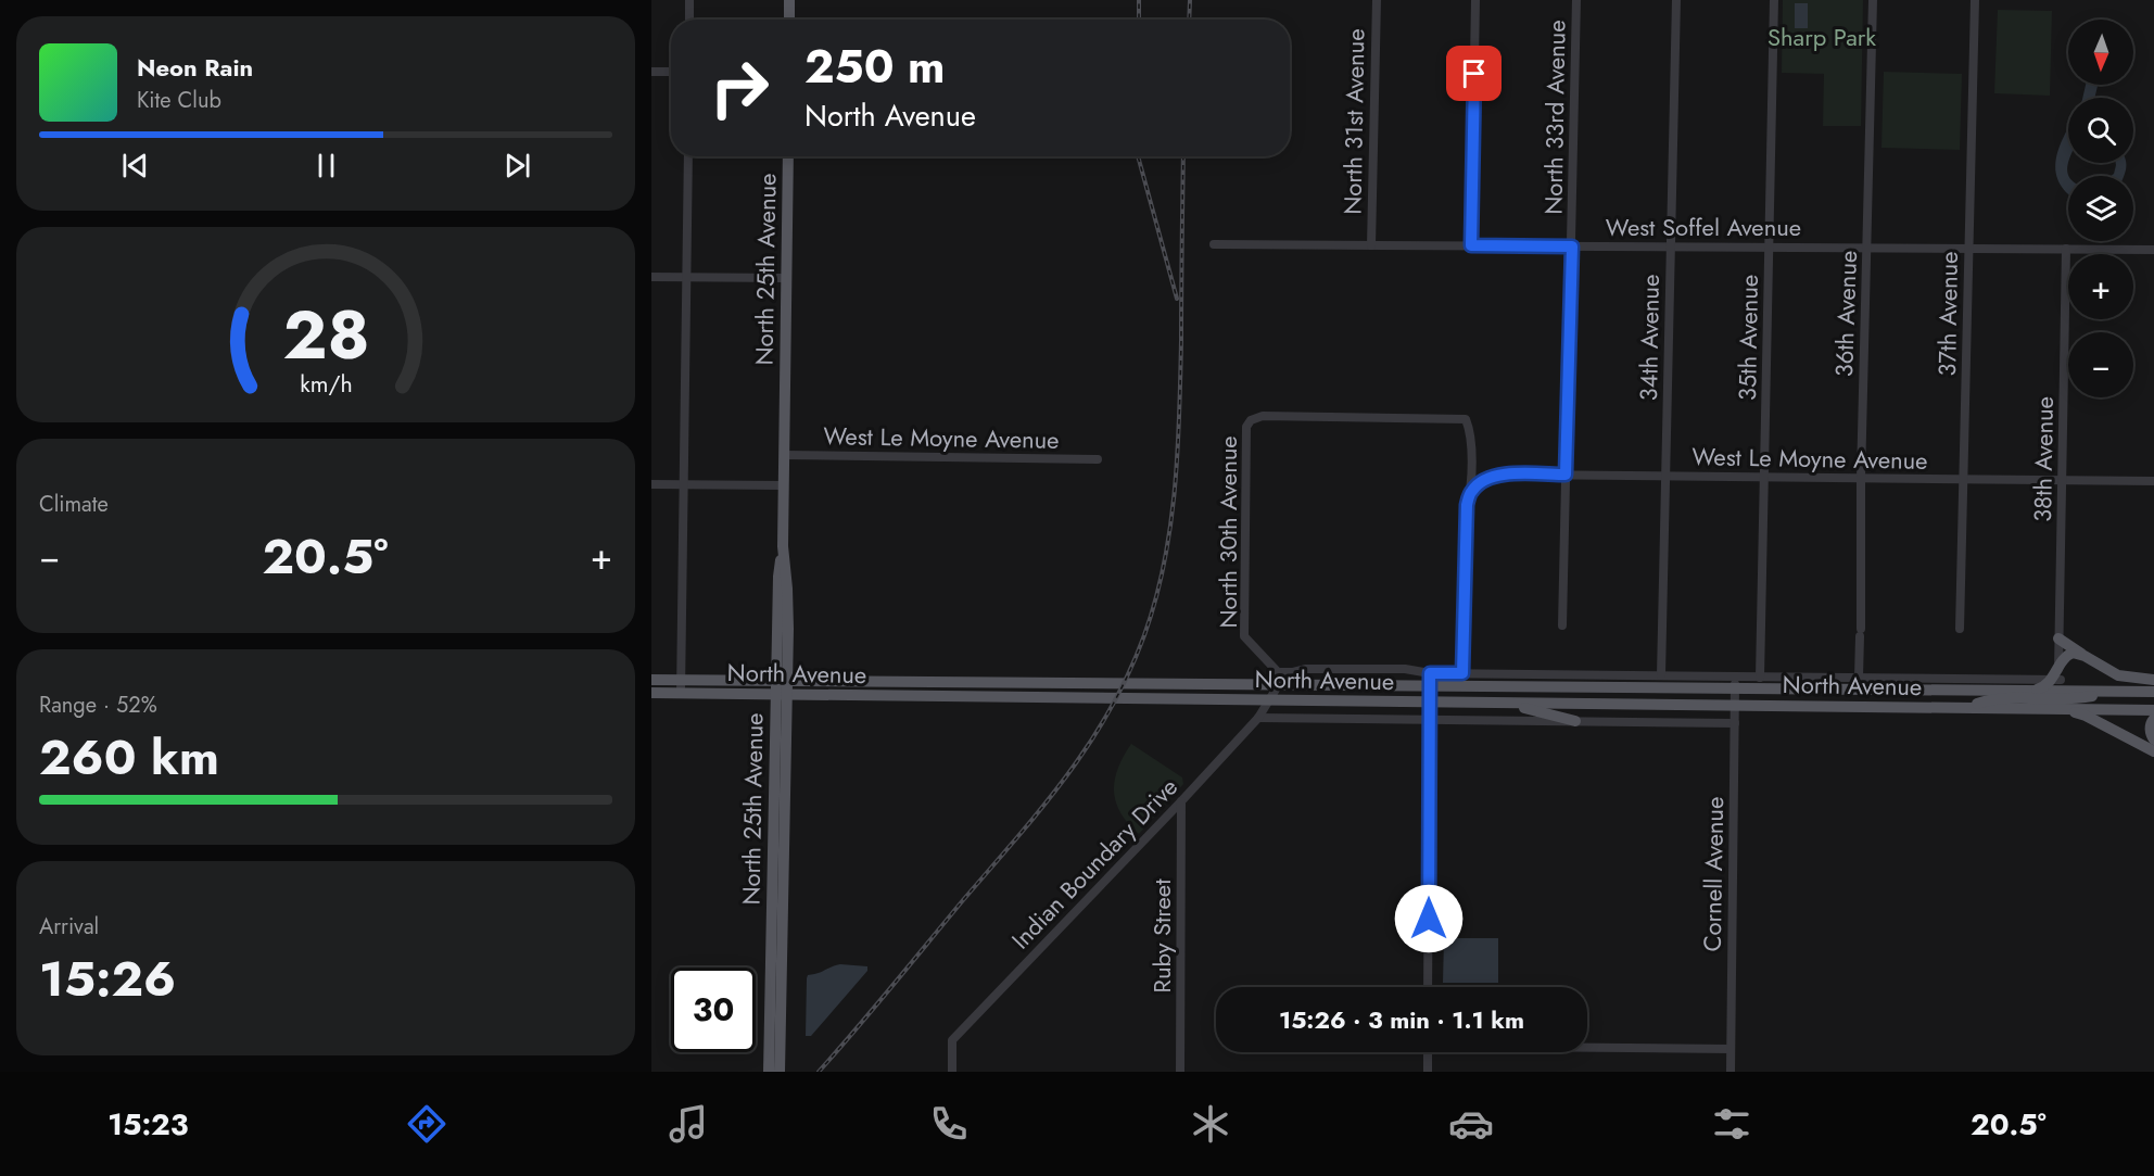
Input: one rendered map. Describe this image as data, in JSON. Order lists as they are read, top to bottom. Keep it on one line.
{"streets":{"main road":["North 25th Avenue","North Avenue"],"street":["North 33rd Avenue","North 31st Avenue","West Soffel Avenue","36th Avenue","37th Avenue","34th Avenue","35th Avenue","West Le Moyne Avenue","38th Avenue","North 30th Avenue","Indian Boundary Drive","Cornell Avenue","Ruby Street"]},"crossings":[["North 33rd Avenue","West Soffel Avenue"],["North 33rd Avenue","West Le Moyne Avenue"],["North 31st Avenue","West Soffel Avenue"],["West Soffel Avenue","36th Avenue"],["West Soffel Avenue","37th Avenue"],["West Soffel Avenue","34th Avenue"],["West Soffel Avenue","35th Avenue"],["West Soffel Avenue","38th Avenue"],["North 25th Avenue","West Le Moyne Avenue"],["North 25th Avenue","North Avenue"],["36th Avenue","West Le Moyne Avenue"],["36th Avenue","North Avenue"],["37th Avenue","West Le Moyne Avenue"],["34th Avenue","West Le Moyne Avenue"],["34th Avenue","North Avenue"],["35th Avenue","West Le Moyne Avenue"],["35th Avenue","North Avenue"],["West Le Moyne Avenue","38th Avenue"],["West Le Moyne Avenue","North 30th Avenue"],["38th Avenue","North Avenue"],["North 30th Avenue","North Avenue"],["North 30th Avenue","Indian Boundary Drive"],["North Avenue","Indian Boundary Drive"],["North Avenue","Cornell Avenue"],["Indian Boundary Drive","Ruby Street"]],"parks":["Sharp Park"],"north":"bottom","page":{"map_buttons":["+","−"],"turn":["250 m","North Avenue"],"song":["Neon Rain","Kite Club"],"tile":["Climate",["Range · 52%","260 km"],["Arrival","15:26"]],"heat":["−","20.5°","+"],"limit":"30","trip":"15:26 · 3 min · 1.1 km","tabs":["15:23","20.5°"],"gauge":["28","km/h"]}}
